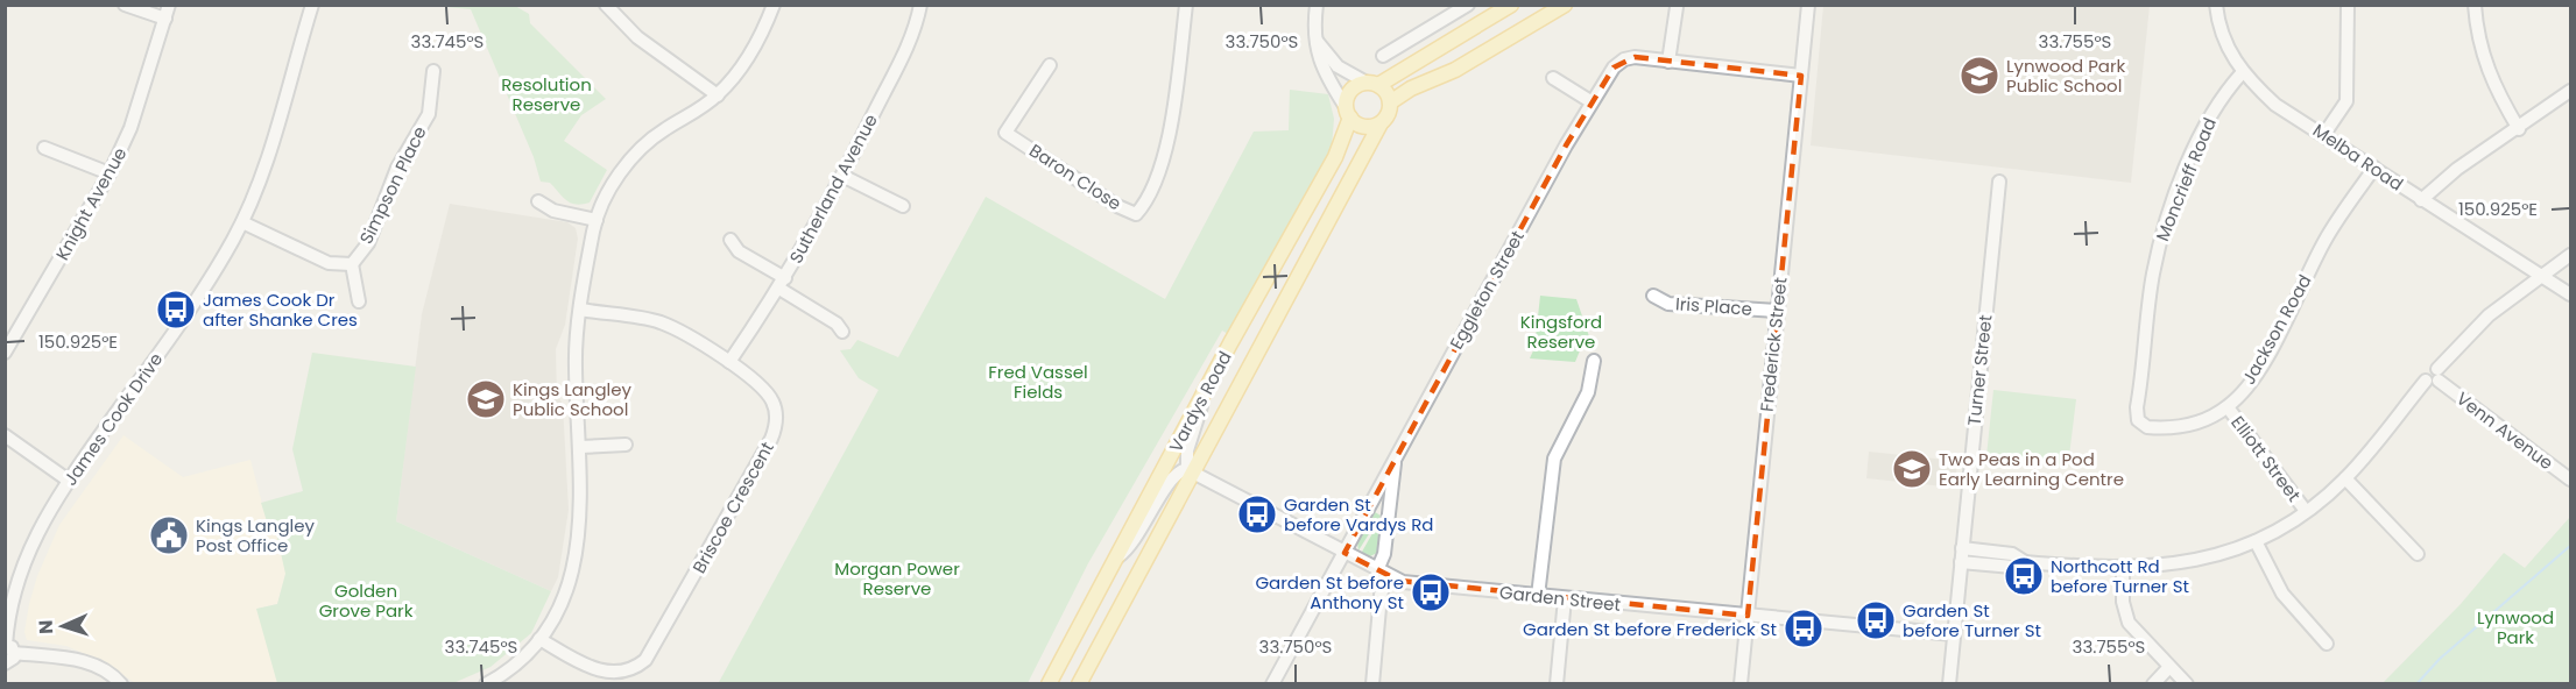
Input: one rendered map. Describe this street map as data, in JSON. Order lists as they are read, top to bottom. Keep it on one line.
{"streets":{"main road":["Vardys Road"],"street":["Melba Road","Baron Close","Moncrieff Road","Simpson Place","Sutherland Avenue","Knight Avenue","Eggleton Street","Iris Place","Jackson Road","Frederick Street","Turner Street","James Cook Drive","Venn Avenue","Elliott Street","Briscoe Crescent","Garden Street"]},"crossings":[["Melba Road","Moncrieff Road"],["Melba Road","Jackson Road"],["Moncrieff Road","Jackson Road"],["Simpson Place","James Cook Drive"],["Sutherland Avenue","Briscoe Crescent"],["Eggleton Street","Frederick Street"],["Eggleton Street","Garden Street"],["Iris Place","Frederick Street"],["Jackson Road","Elliott Street"],["Frederick Street","Garden Street"],["Turner Street","Garden Street"],["Vardys Road","Garden Street"]],"parks":["Resolution Reserve","Kingsford Reserve","Fred Vassel Fields","Morgan Power Reserve","Golden Grove Park","Lynwood Park"],"places":{"school or university":["Lynwood Park Public School","Kings Langley Public School","Two Peas in a Pod Early Learning Centre"],"bus stop":["James Cook Dr after Shanke Cres","Garden St before Vardys Rd","Northcott Rd before Turner St","Garden St before Anthony St","Garden St before Turner St","Garden St before Frederick St"],"public building":["Kings Langley Post Office"]},"north":"left","coordinates":["33.745°S","33.750°S","33.755°S","150.925°E"]}
